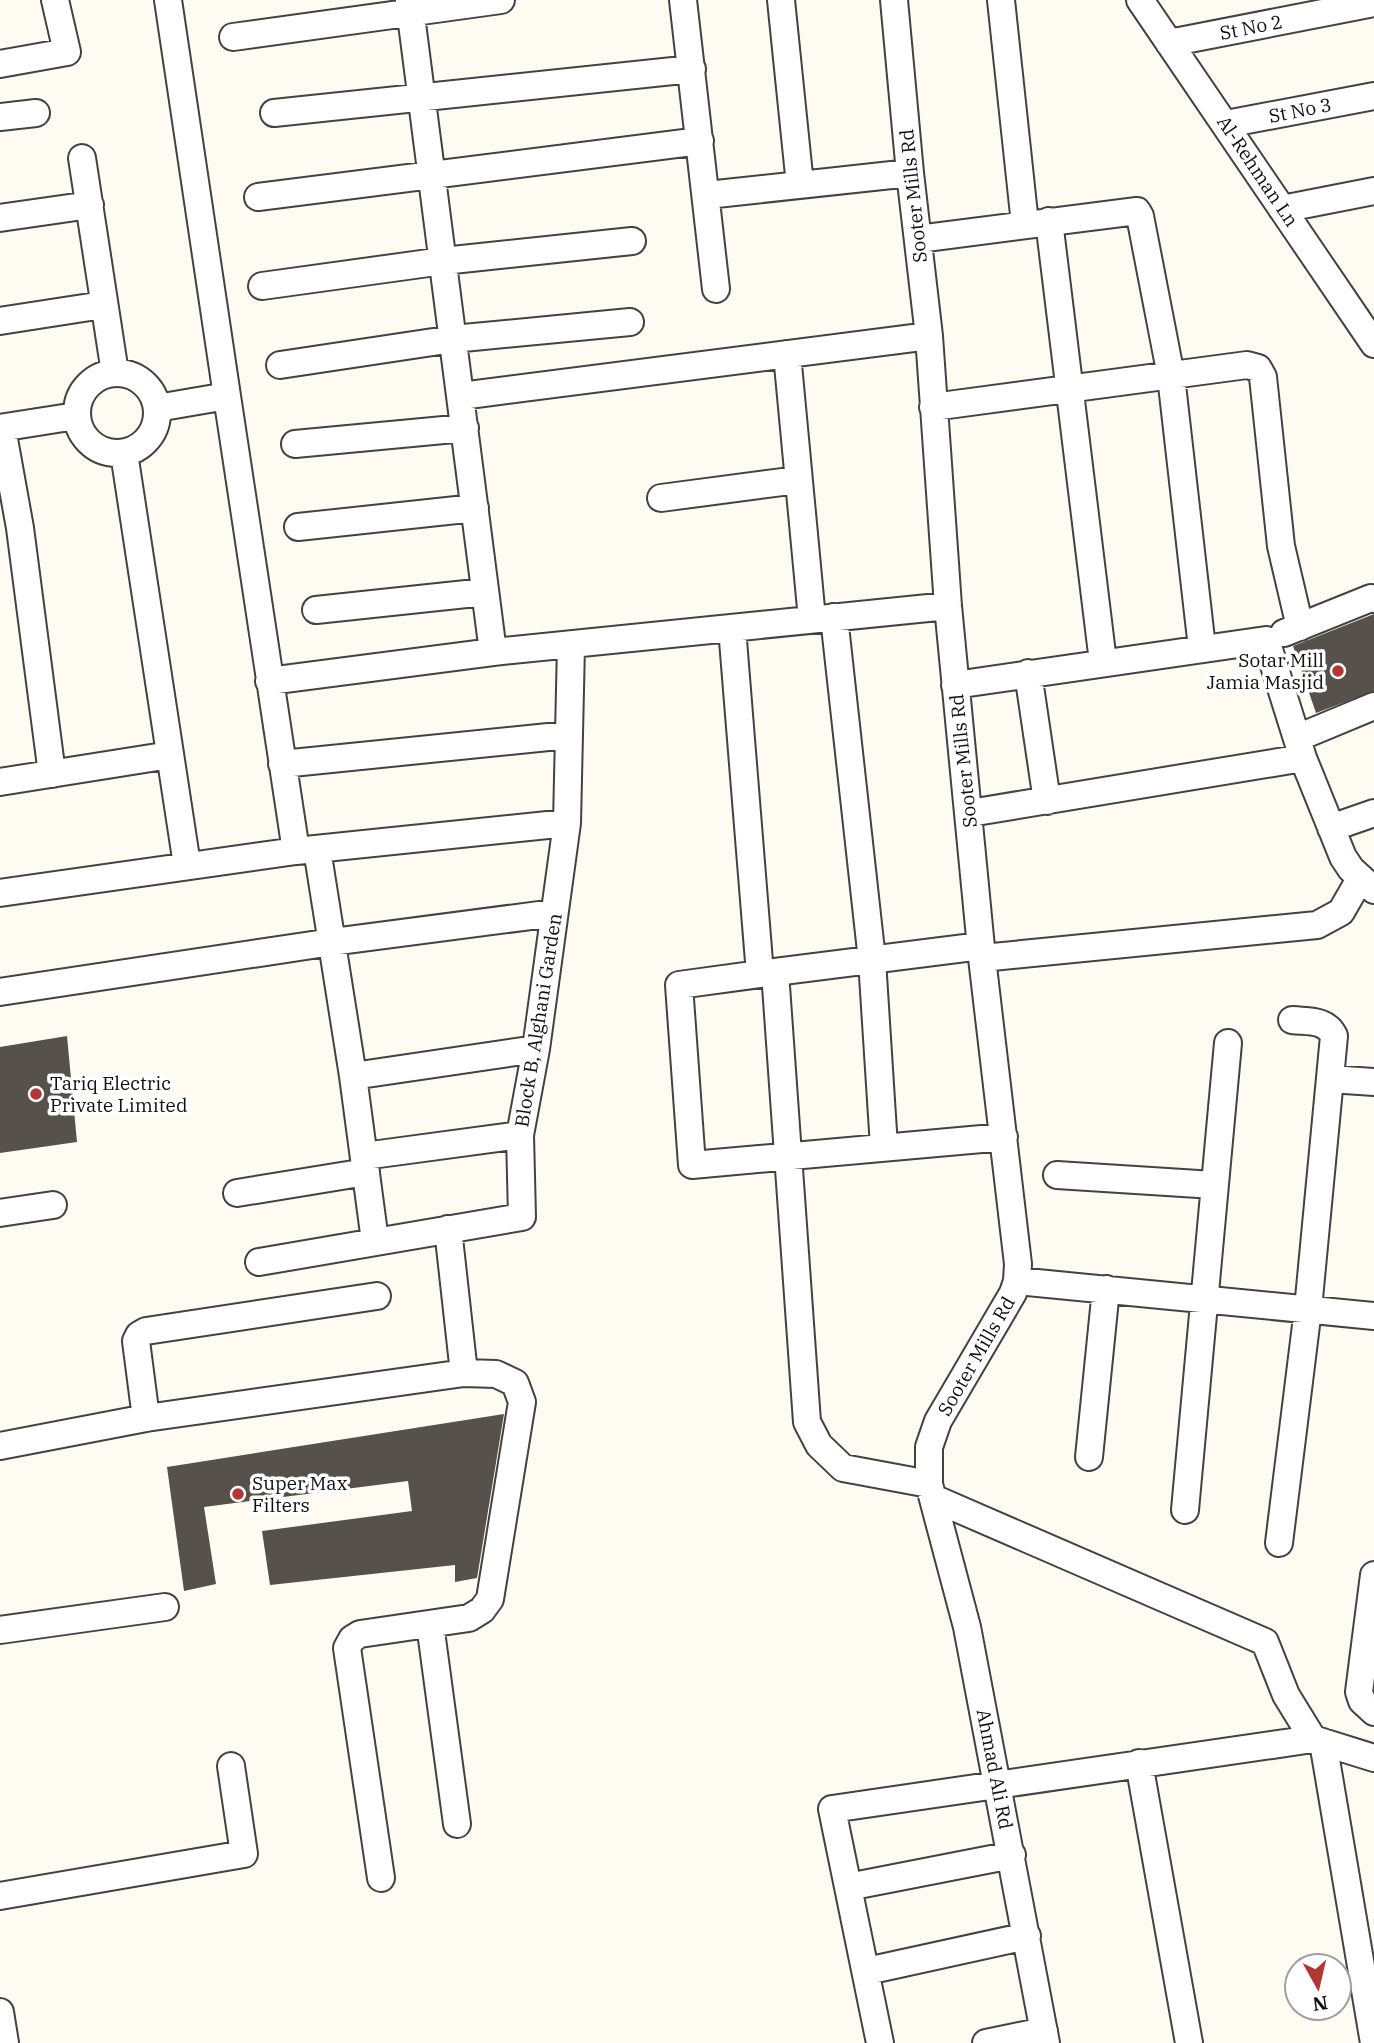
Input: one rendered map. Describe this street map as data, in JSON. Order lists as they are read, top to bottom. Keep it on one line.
{"streets":{"street":["St No 2","St No 3","Al-Rehman Ln","Sooter Mills Rd","Block B, Alghani Garden","Ahmad Ali Rd"]},"crossings":[["St No 2","Al-Rehman Ln"],["St No 3","Al-Rehman Ln"],["Sooter Mills Rd","Ahmad Ali Rd"]],"places":["Sotar Mill Jamia Masjid","Tariq Electric Private Limited","Super Max Filters"],"north":"bottom"}
